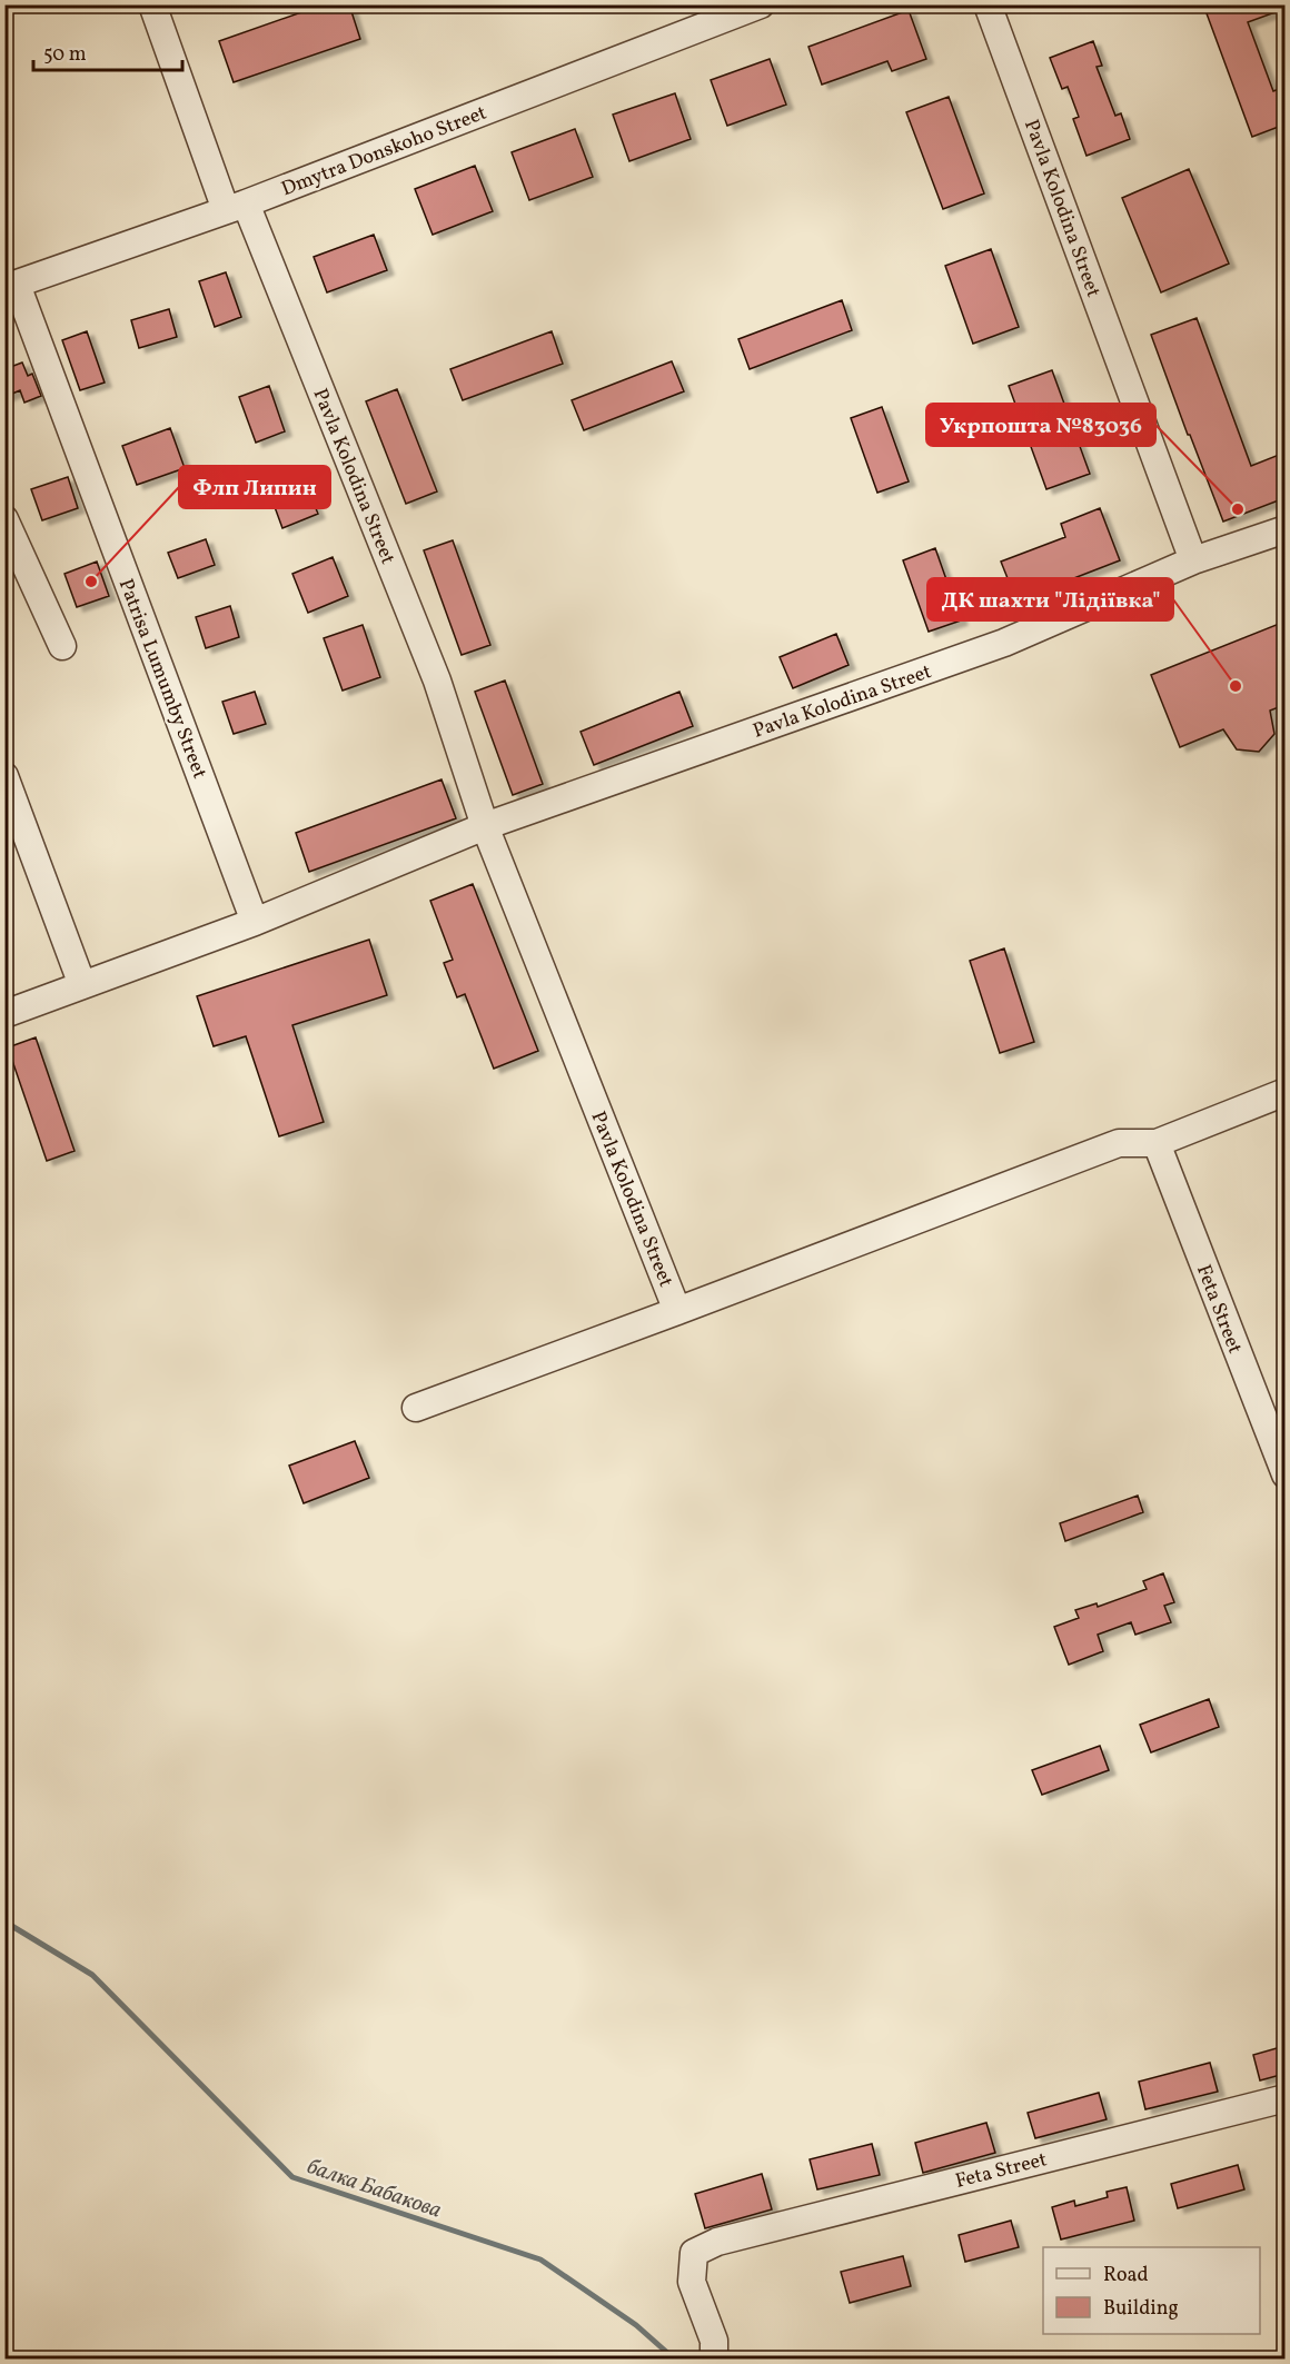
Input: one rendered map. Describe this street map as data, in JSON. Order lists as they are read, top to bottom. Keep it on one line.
{"streets":{"street":["Dmytra Donskoho Street","Pavla Kolodina Street","Patrisa Lumumby Street","Feta Street"]},"crossings":[["Dmytra Donskoho Street","Pavla Kolodina Street"],["Dmytra Donskoho Street","Patrisa Lumumby Street"]],"water":["балка Бабакова"],"places":["Укрпошта №83036","Флп Липин","ДК шахти \"Лідіївка\""],"legend":["Road","Building"],"scale_bar":"50 m"}
